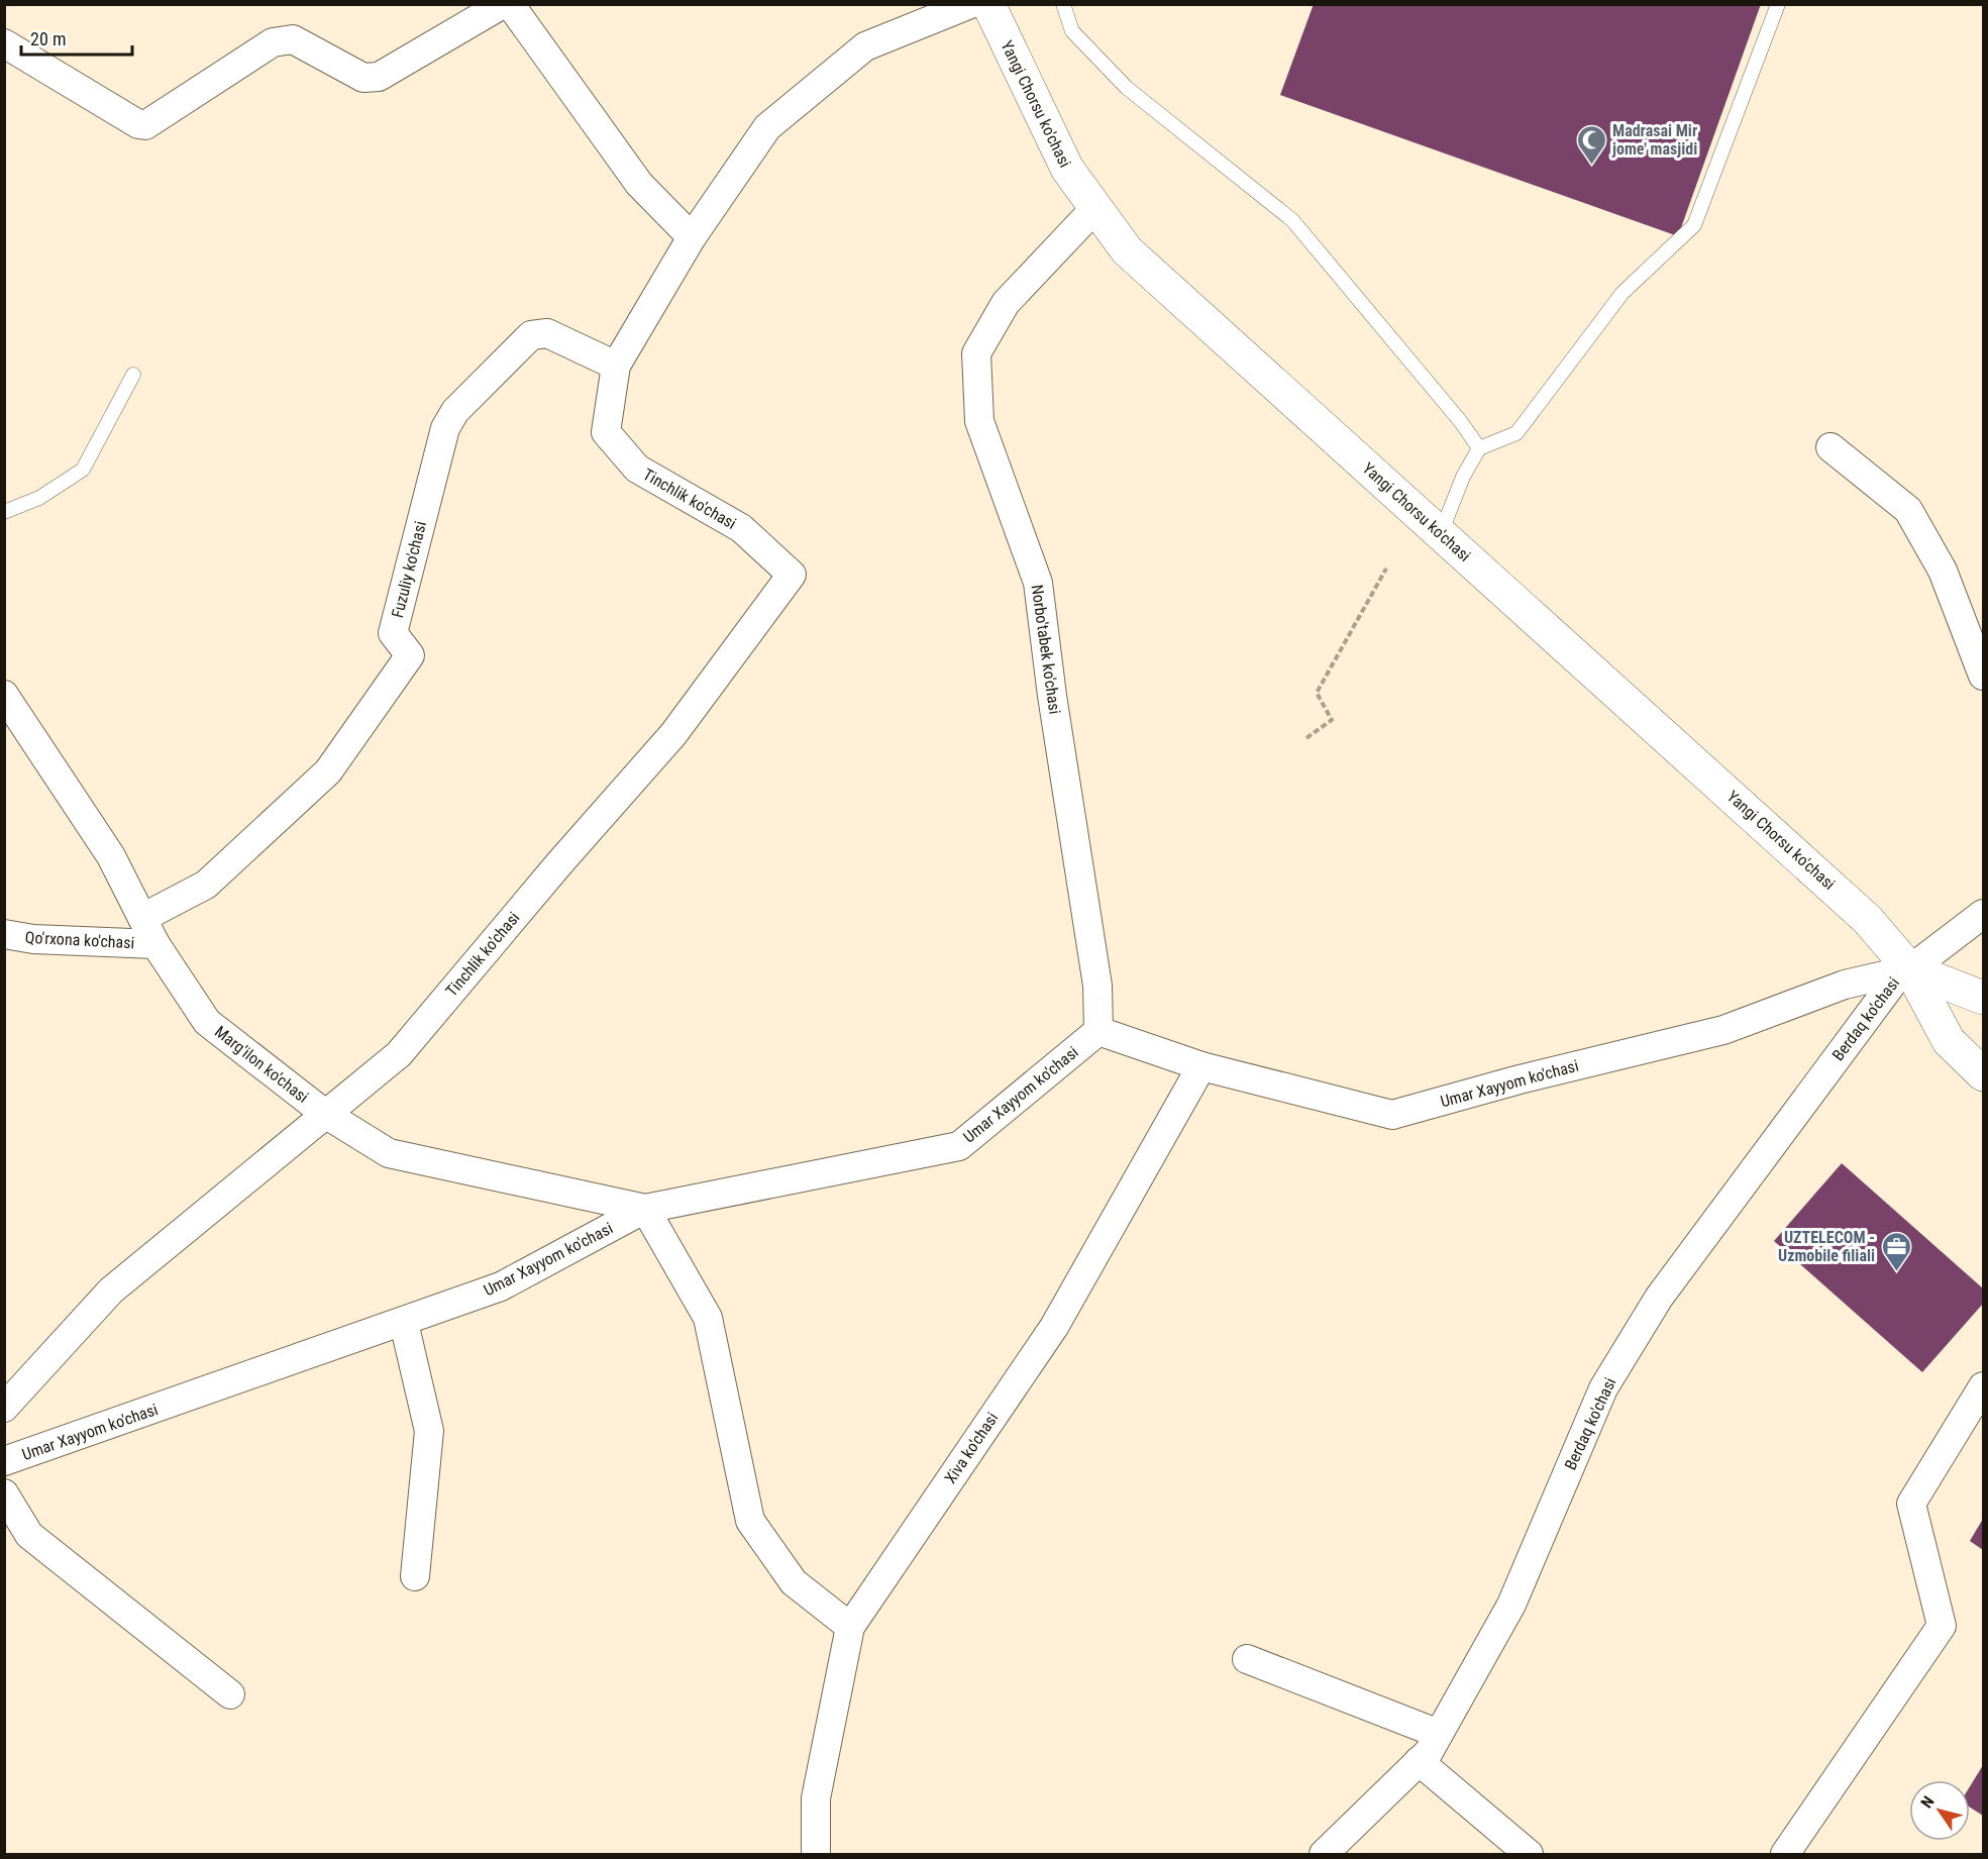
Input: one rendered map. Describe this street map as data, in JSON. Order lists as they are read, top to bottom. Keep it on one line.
{"streets":{"main road":["Yangi Chorsu ko'chasi"],"street":["Tinchlik ko'chasi","Fuzuliy ko'chasi","Norbo'tabek ko'chasi","Qo'rxona ko'chasi","Berdaq ko'chasi","Marg'ilon ko'chasi","Umar Xayyom ko'chasi","Xiva ko'chasi"]},"crossings":[["Yangi Chorsu ko'chasi","Norbo'tabek ko'chasi"],["Yangi Chorsu ko'chasi","Berdaq ko'chasi"],["Yangi Chorsu ko'chasi","Umar Xayyom ko'chasi"],["Tinchlik ko'chasi","Fuzuliy ko'chasi"],["Tinchlik ko'chasi","Marg'ilon ko'chasi"],["Fuzuliy ko'chasi","Marg'ilon ko'chasi"],["Norbo'tabek ko'chasi","Umar Xayyom ko'chasi"],["Qo'rxona ko'chasi","Marg'ilon ko'chasi"],["Berdaq ko'chasi","Umar Xayyom ko'chasi"],["Marg'ilon ko'chasi","Umar Xayyom ko'chasi"],["Umar Xayyom ko'chasi","Xiva ko'chasi"]],"places":{"mosque":["Madrasai Mir jome' masjidi"],"office":["UZTELECOM - Uzmobile filiali"]},"scale_bar":"20 m","north":"top left"}
